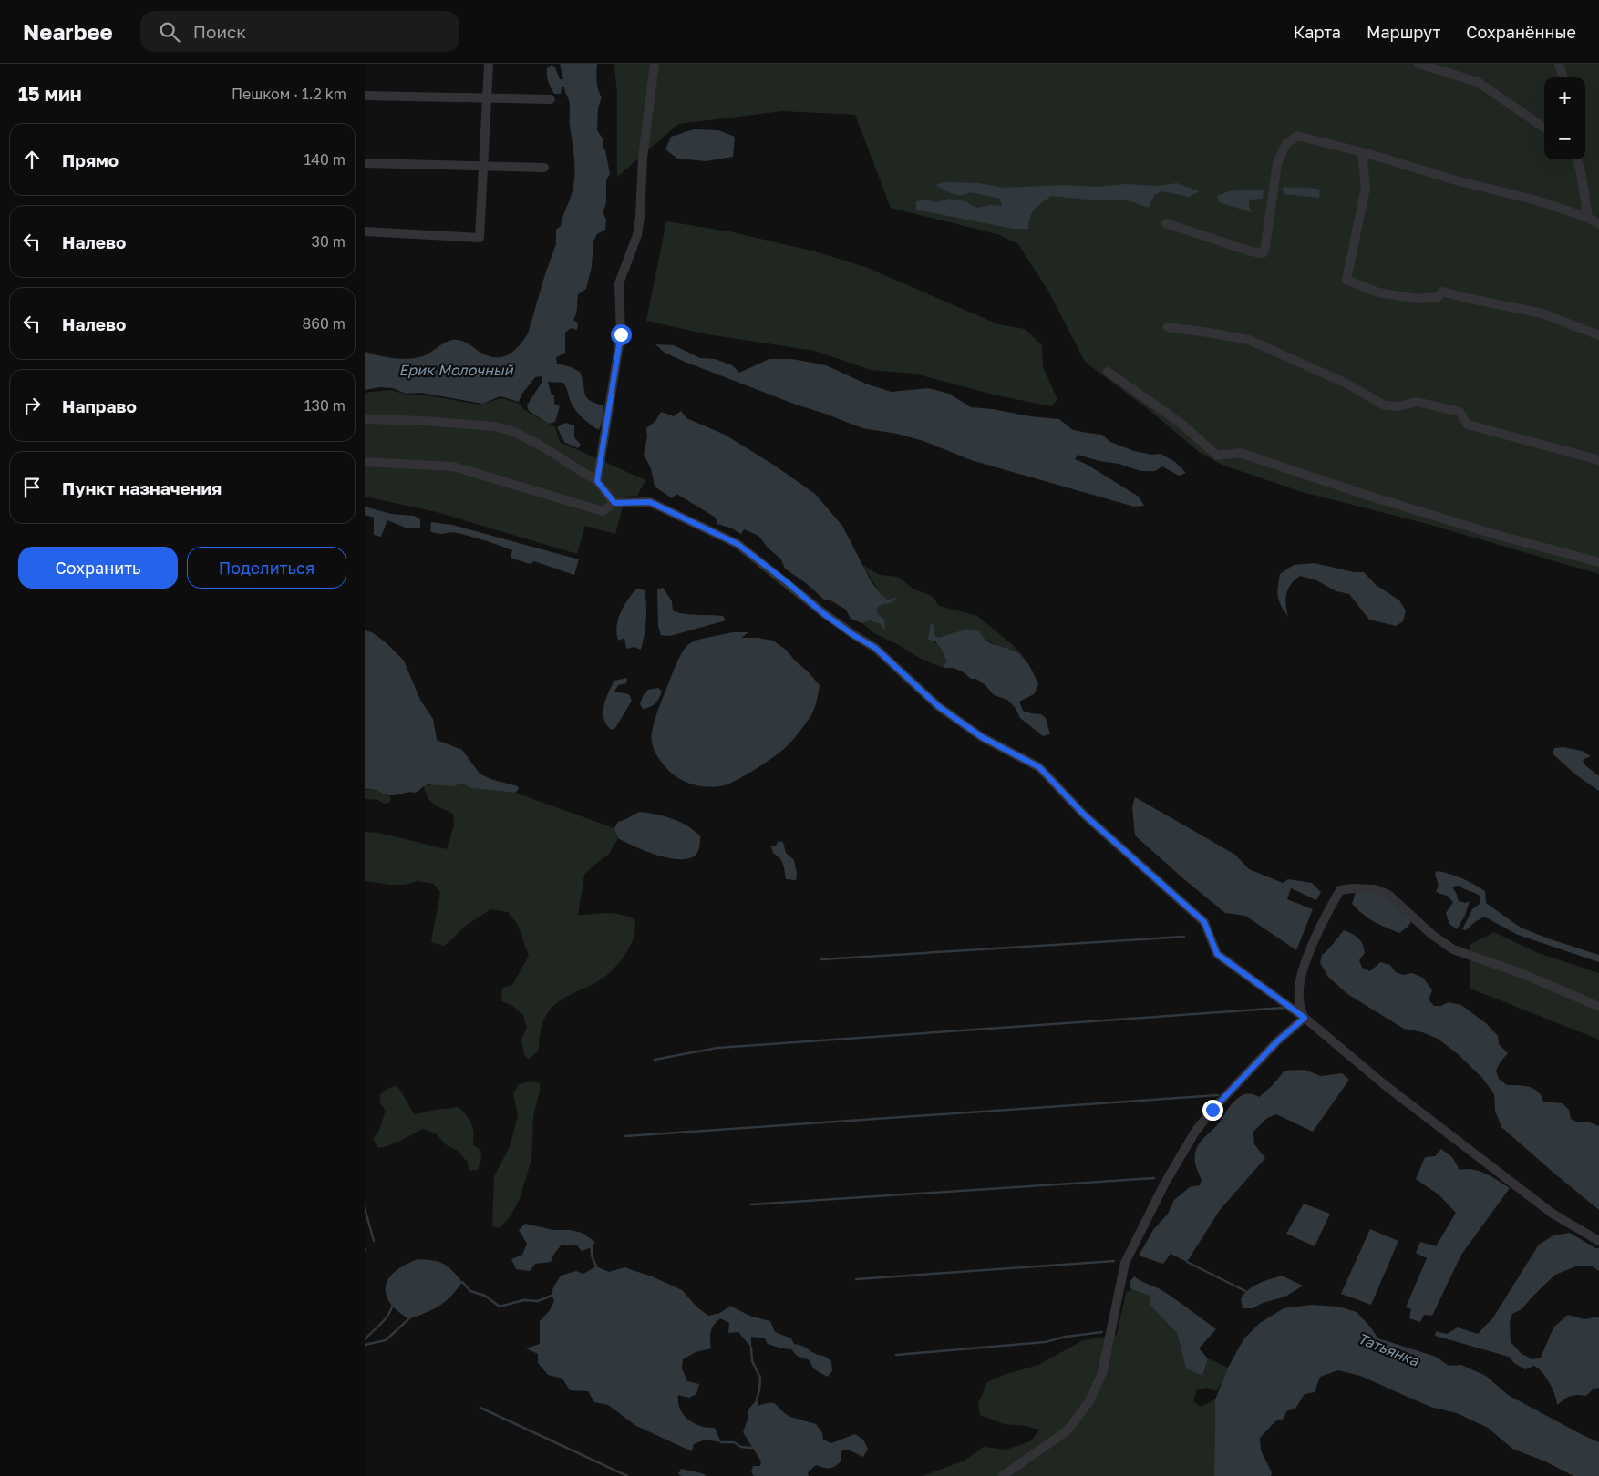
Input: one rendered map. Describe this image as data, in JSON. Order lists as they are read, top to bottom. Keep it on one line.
{"water":["Ерик Молочный","Татьянка"],"page":{"header":"Nearbee","search":"Поиск","nav":["Карта","Маршрут","Сохранённые"],"heading":["15 мин","Пешком · 1.2 km"],"map_buttons":["+","−"],"list":[["Прямо","140 m"],["Налево","30 m"],["Налево","860 m"],["Направо","130 m"],"Пункт назначения"],"buttons":["Сохранить","Поделиться"]}}
